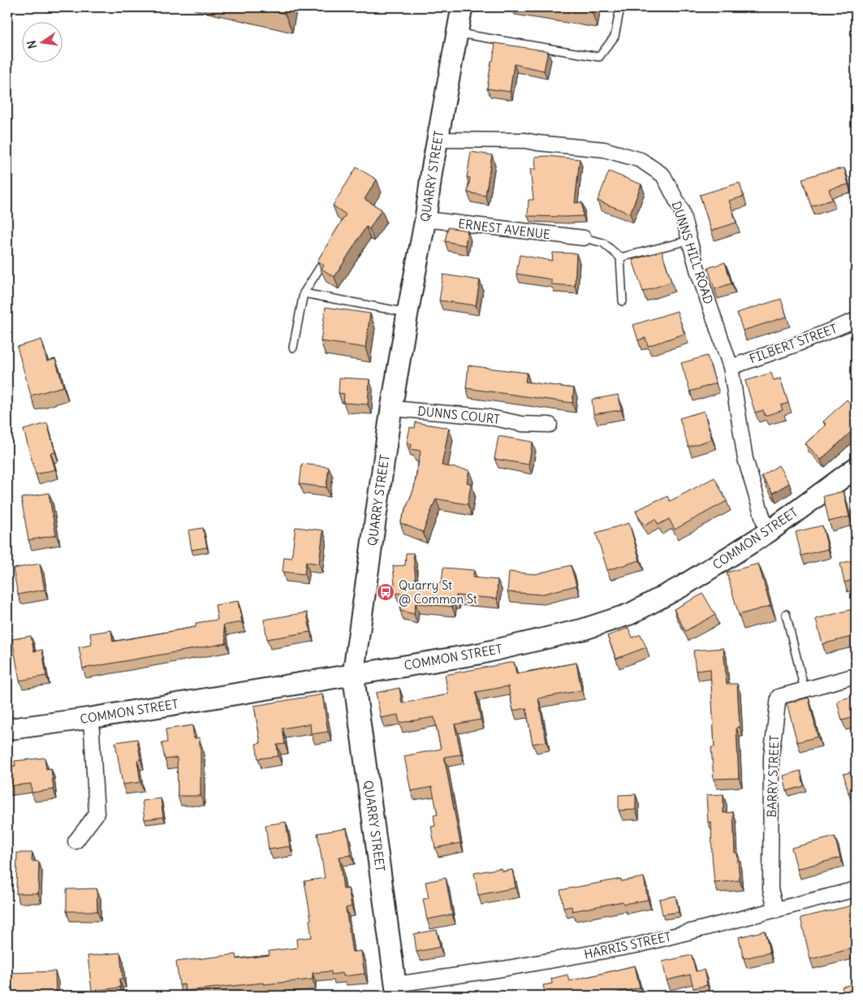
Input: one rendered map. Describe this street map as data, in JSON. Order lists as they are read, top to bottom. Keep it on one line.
{"streets":{"main road":["QUARRY STREET","COMMON STREET"],"street":["ERNEST AVENUE","DUNNS HILL ROAD","FILBERT STREET","DUNNS COURT","BARRY STREET","HARRIS STREET"]},"crossings":[["QUARRY STREET","ERNEST AVENUE"],["QUARRY STREET","DUNNS HILL ROAD"],["QUARRY STREET","DUNNS COURT"],["QUARRY STREET","COMMON STREET"],["QUARRY STREET","HARRIS STREET"],["DUNNS HILL ROAD","FILBERT STREET"],["DUNNS HILL ROAD","COMMON STREET"],["BARRY STREET","HARRIS STREET"]],"places":{"bus stop":["Quarry St @ Common St"]},"north":"left"}
